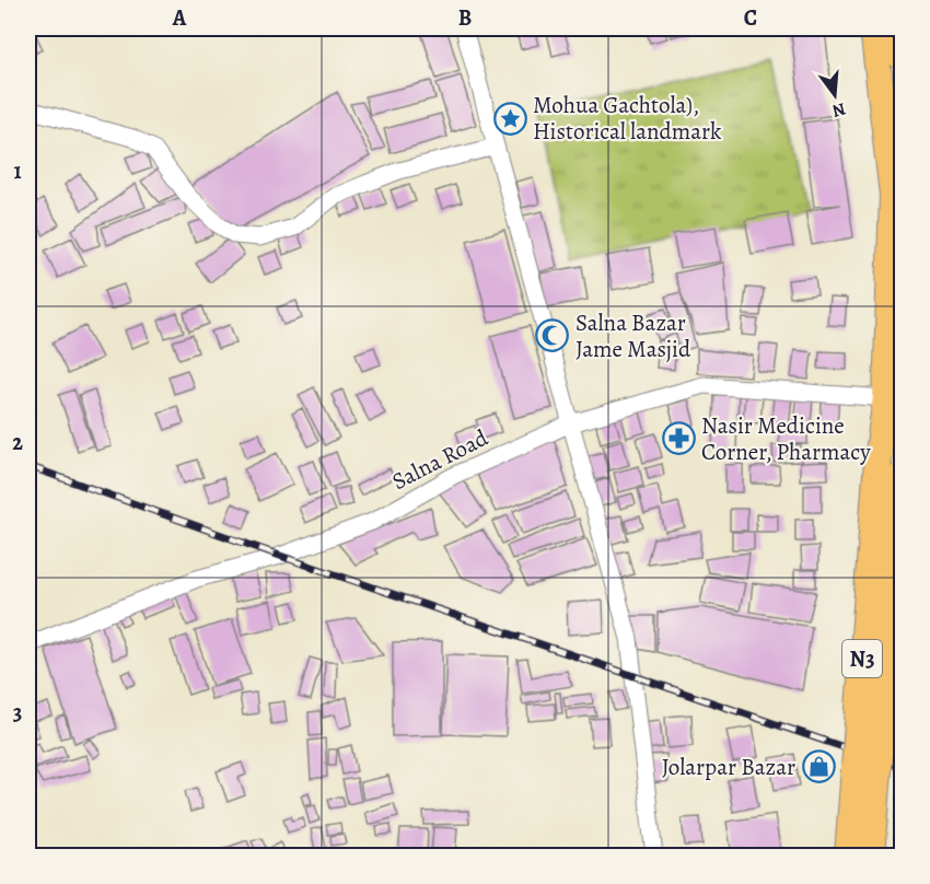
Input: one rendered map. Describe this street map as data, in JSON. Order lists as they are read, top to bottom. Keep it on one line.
{"streets":{"highway":["N3"],"street":["Salna Road"]},"crossings":[["Salna Road","N3"]],"places":{"place":["Mohua Gachtola), Historical landmark"],"mosque":["Salna Bazar Jame Masjid"],"pharmacy":["Nasir Medicine Corner, Pharmacy"],"shop":["Jolarpar Bazar"]},"north":"bottom","grid":{"columns":["A","B","C"],"rows":["1","2","3"]}}
